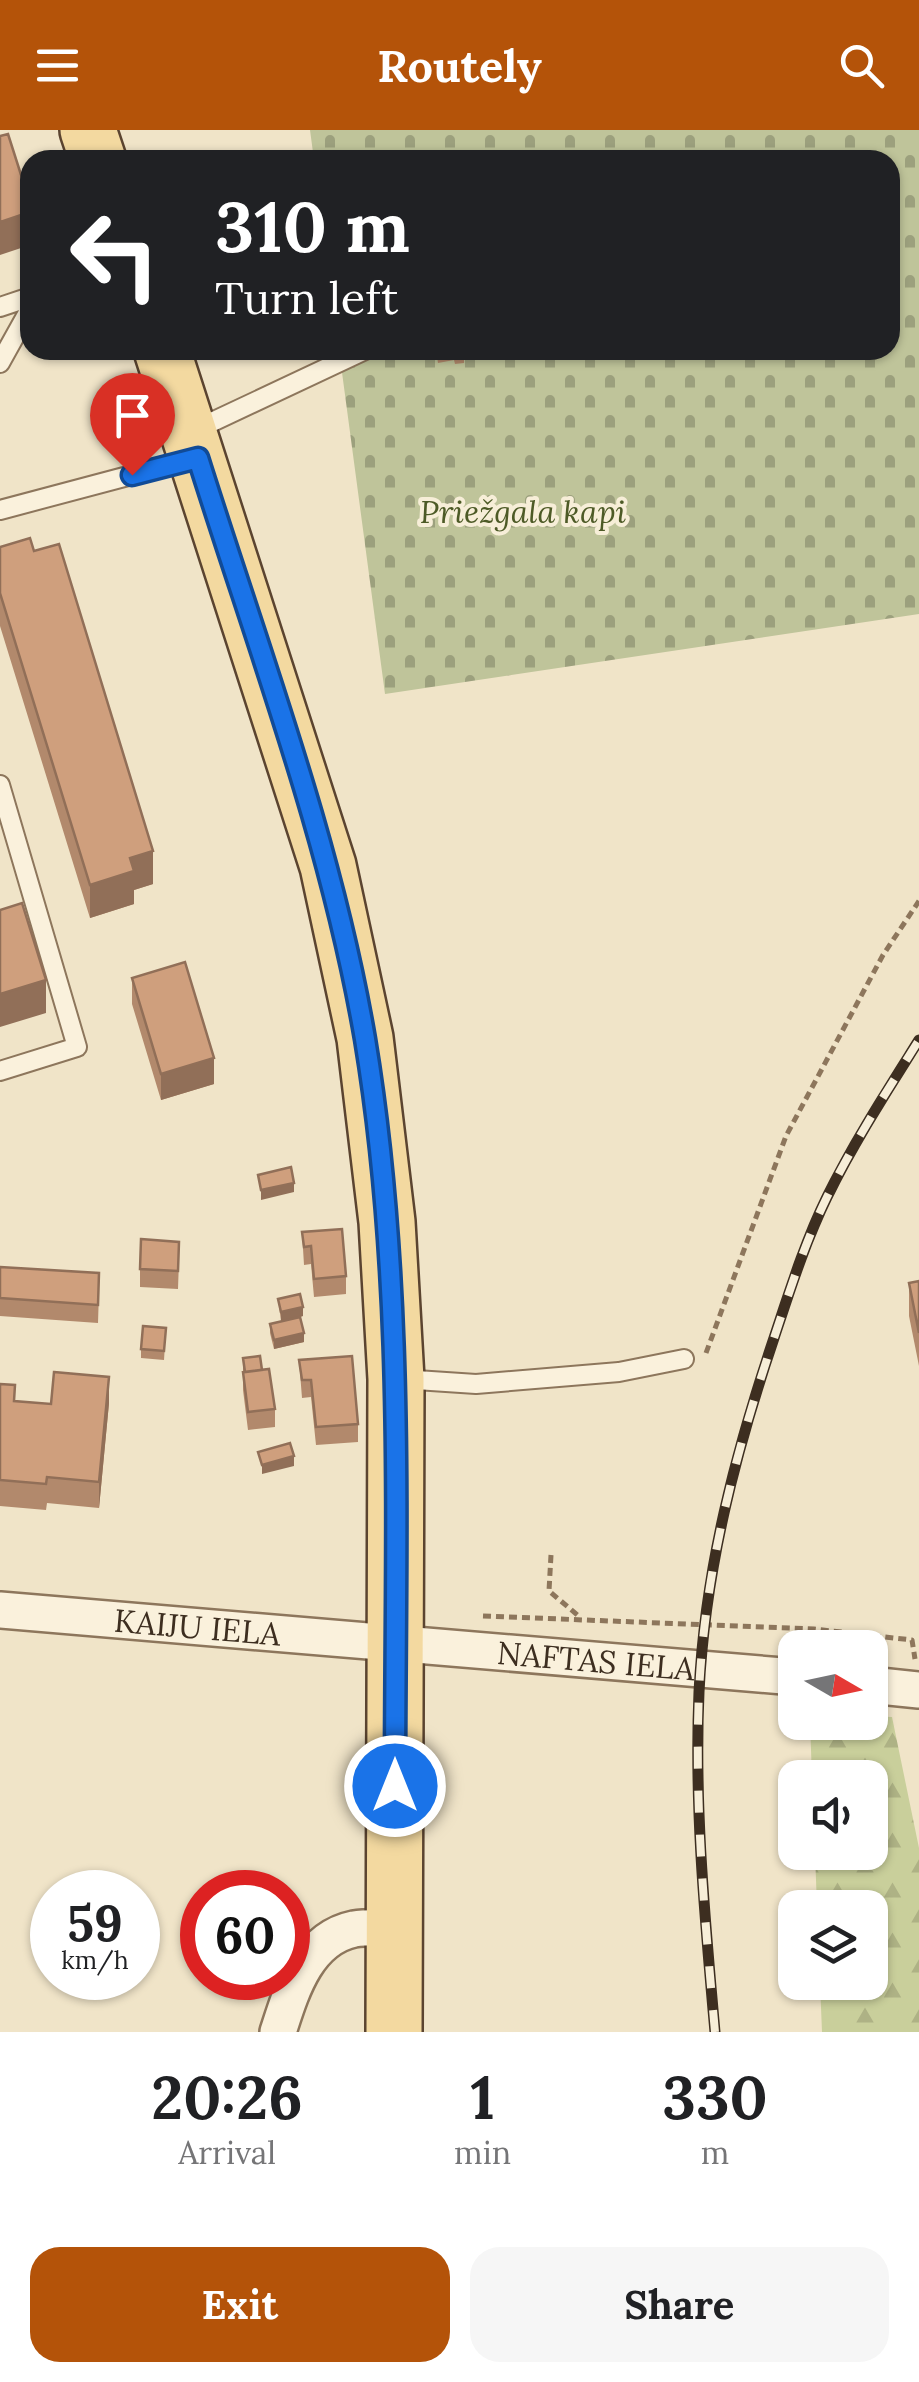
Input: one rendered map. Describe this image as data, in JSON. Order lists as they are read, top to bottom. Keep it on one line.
{"streets":{"street":["KAIJU IELA","NAFTAS IELA"]},"crossings":[["KAIJU IELA","NAFTAS IELA"]],"parks":["Priežgala kapi"],"north":"right","page":{"header":"Routely","turn":["310 m","Turn left"],"speed":"59 km/h","limit":"60","eta":["20:26","Arrival","1","min","330","m"],"buttons":["Exit","Share"]}}
